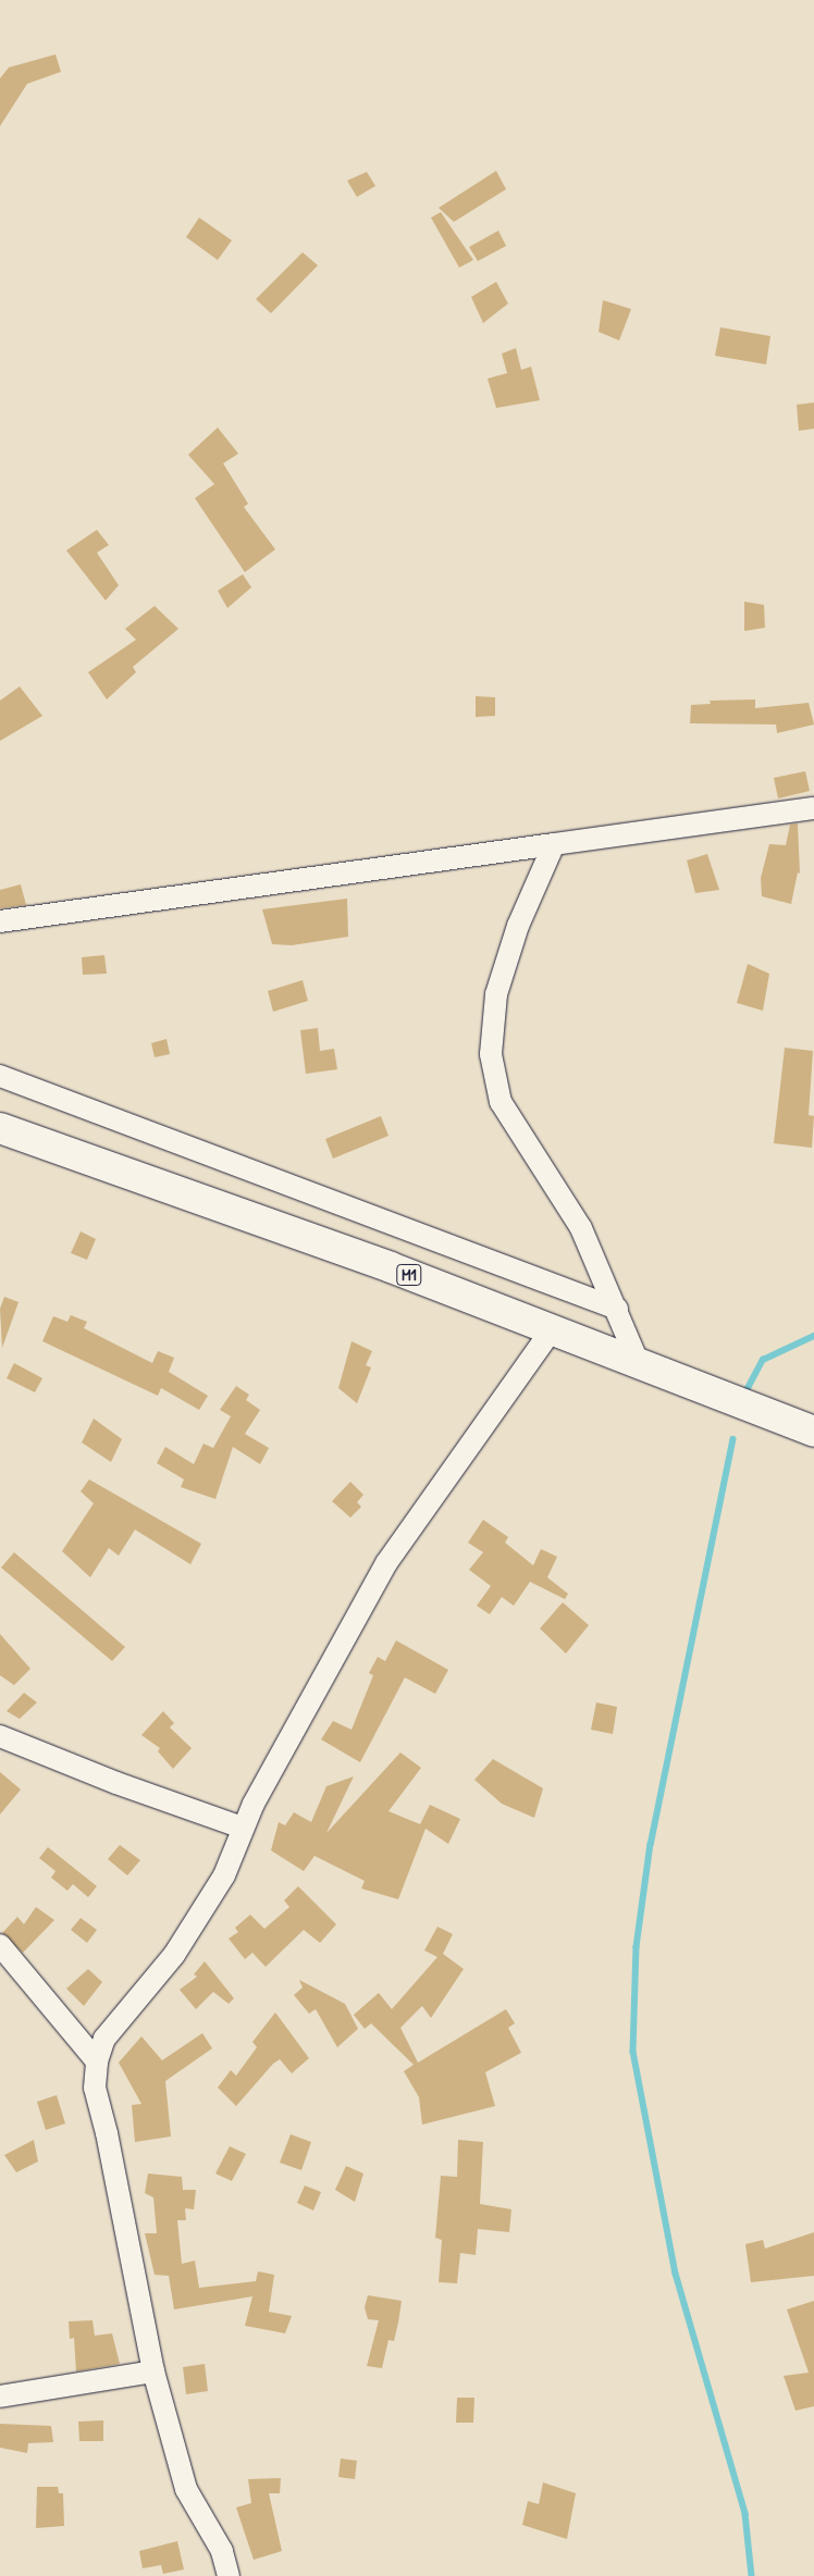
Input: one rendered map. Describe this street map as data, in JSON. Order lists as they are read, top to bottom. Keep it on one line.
{"streets":{"highway":["M1"]}}
